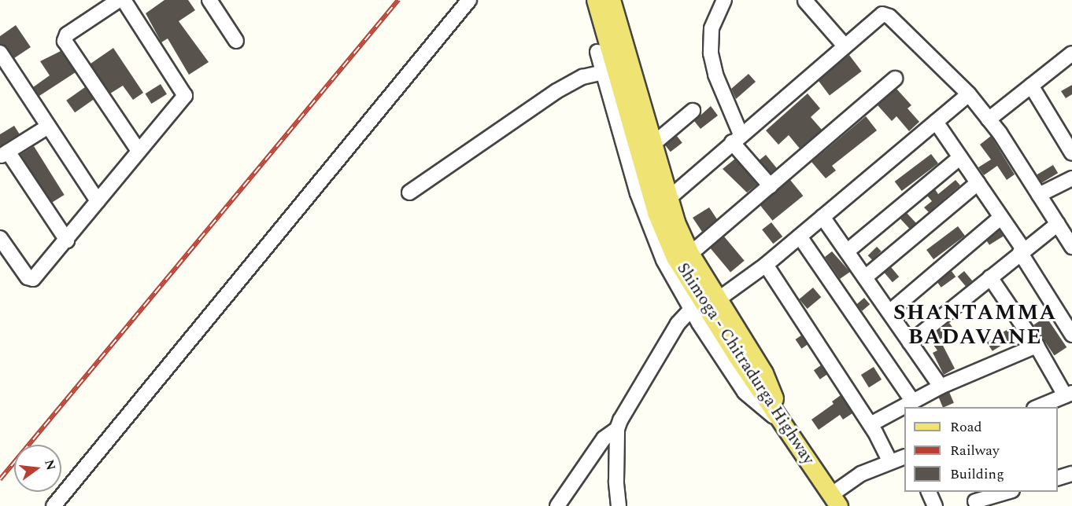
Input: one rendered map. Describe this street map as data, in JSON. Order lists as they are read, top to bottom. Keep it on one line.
{"streets":{"main road":["Shimoga - Chitradurga Highway"]},"districts":["SHANTAMMA BADAVANE"],"legend":["Road","Railway","Building"],"north":"right"}
